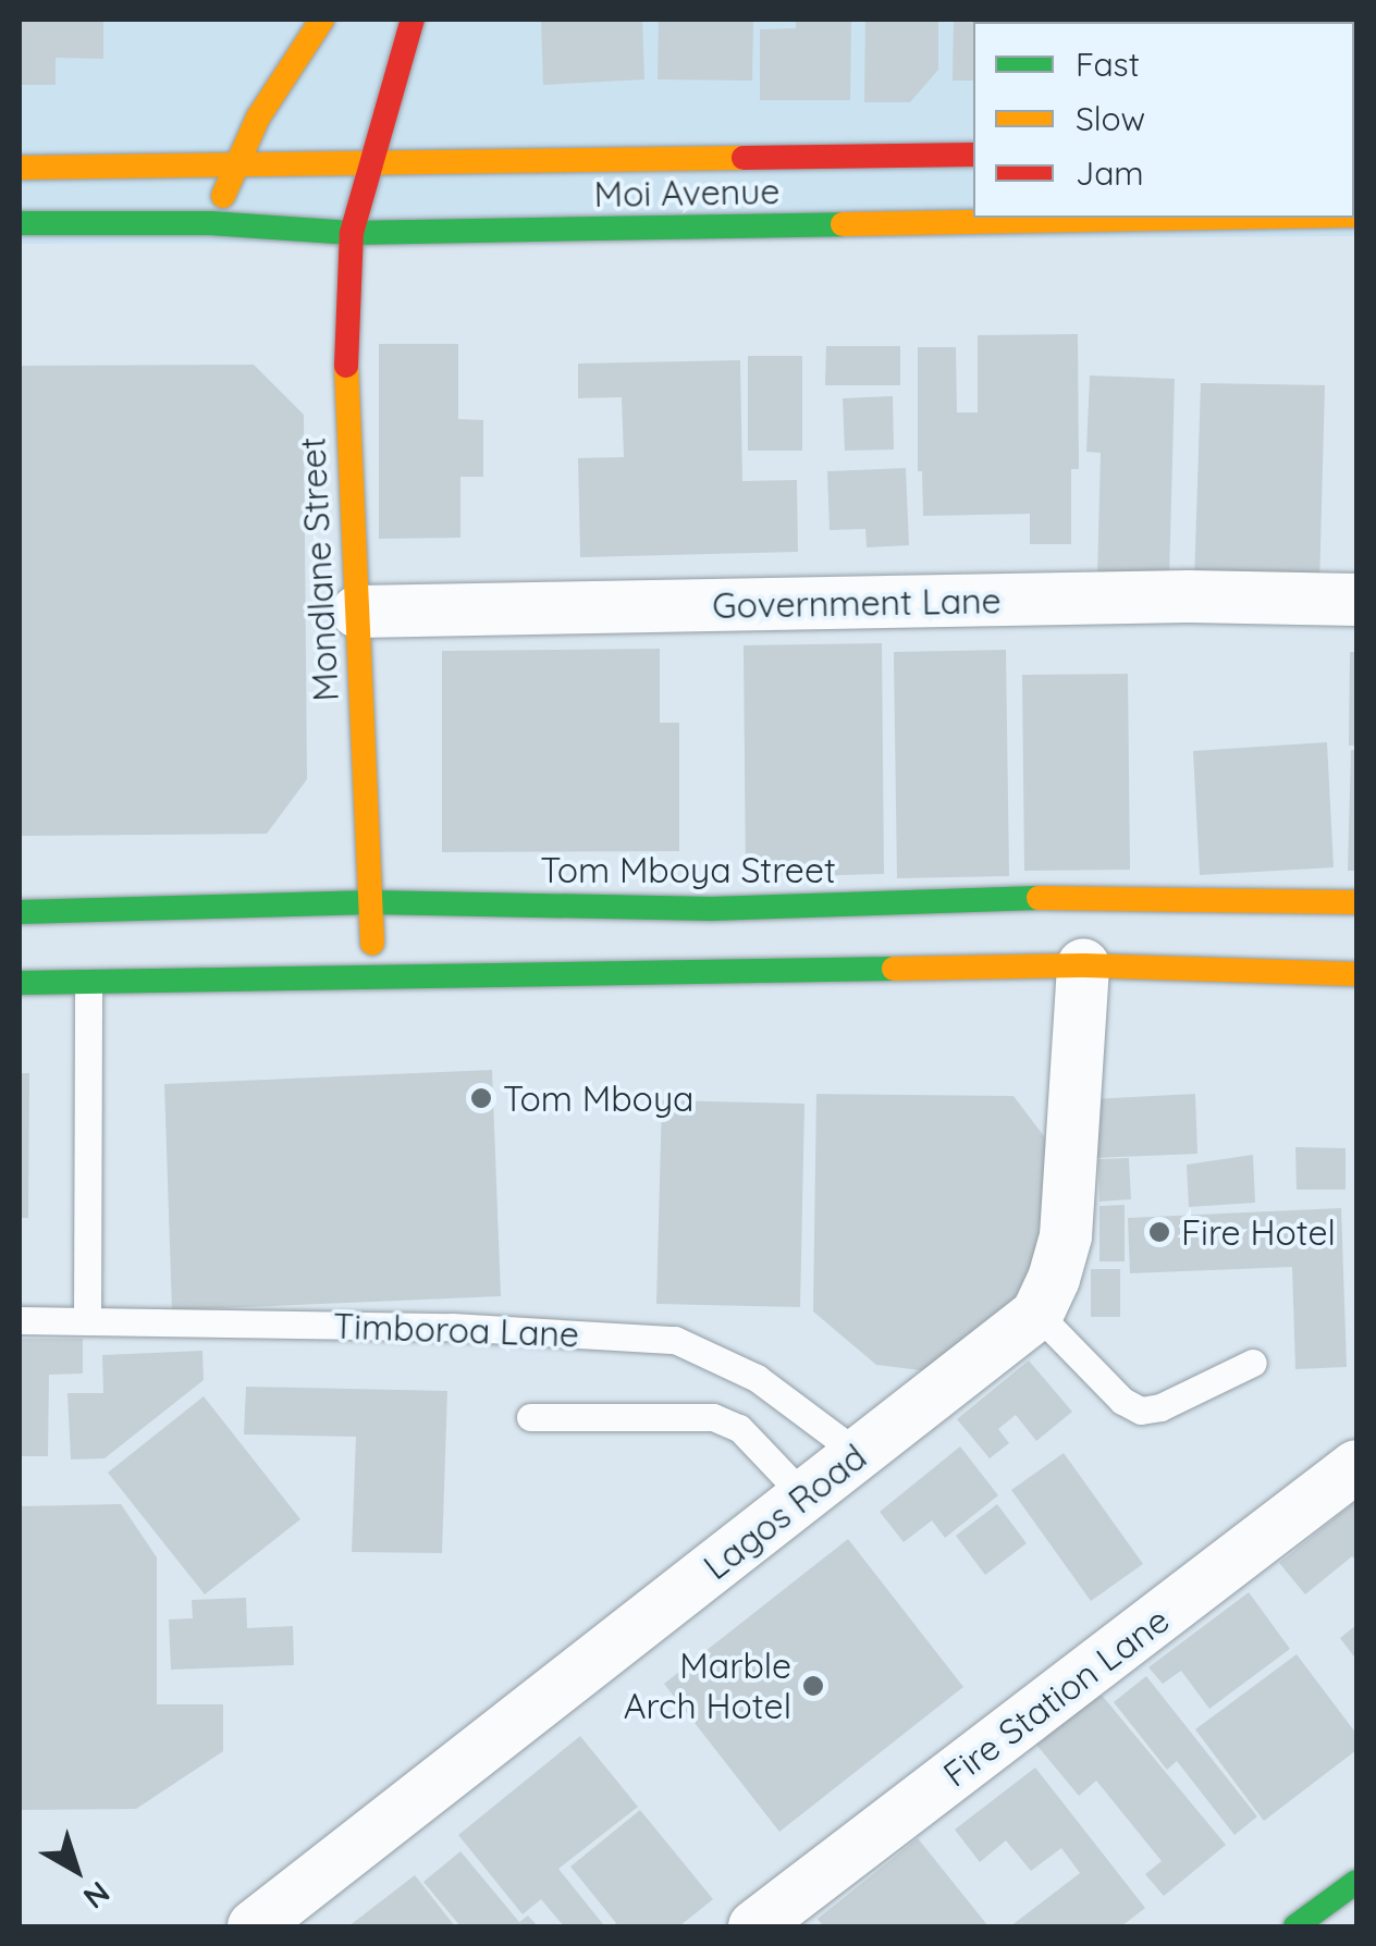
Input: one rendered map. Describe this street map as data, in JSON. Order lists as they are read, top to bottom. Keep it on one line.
{"streets":{"main road":["Moi Avenue","Mondlane Street","Tom Mboya Street"],"street":["Government Lane","Lagos Road","Fire Station Lane"],"lane":["Timboroa Lane"]},"crossings":[["Moi Avenue","Mondlane Street"],["Mondlane Street","Government Lane"],["Mondlane Street","Tom Mboya Street"],["Timboroa Lane","Lagos Road"]],"places":["Tom Mboya","Fire Hotel","Marble Arch Hotel"],"legend":["Fast","Slow","Jam"],"north":"bottom right"}
